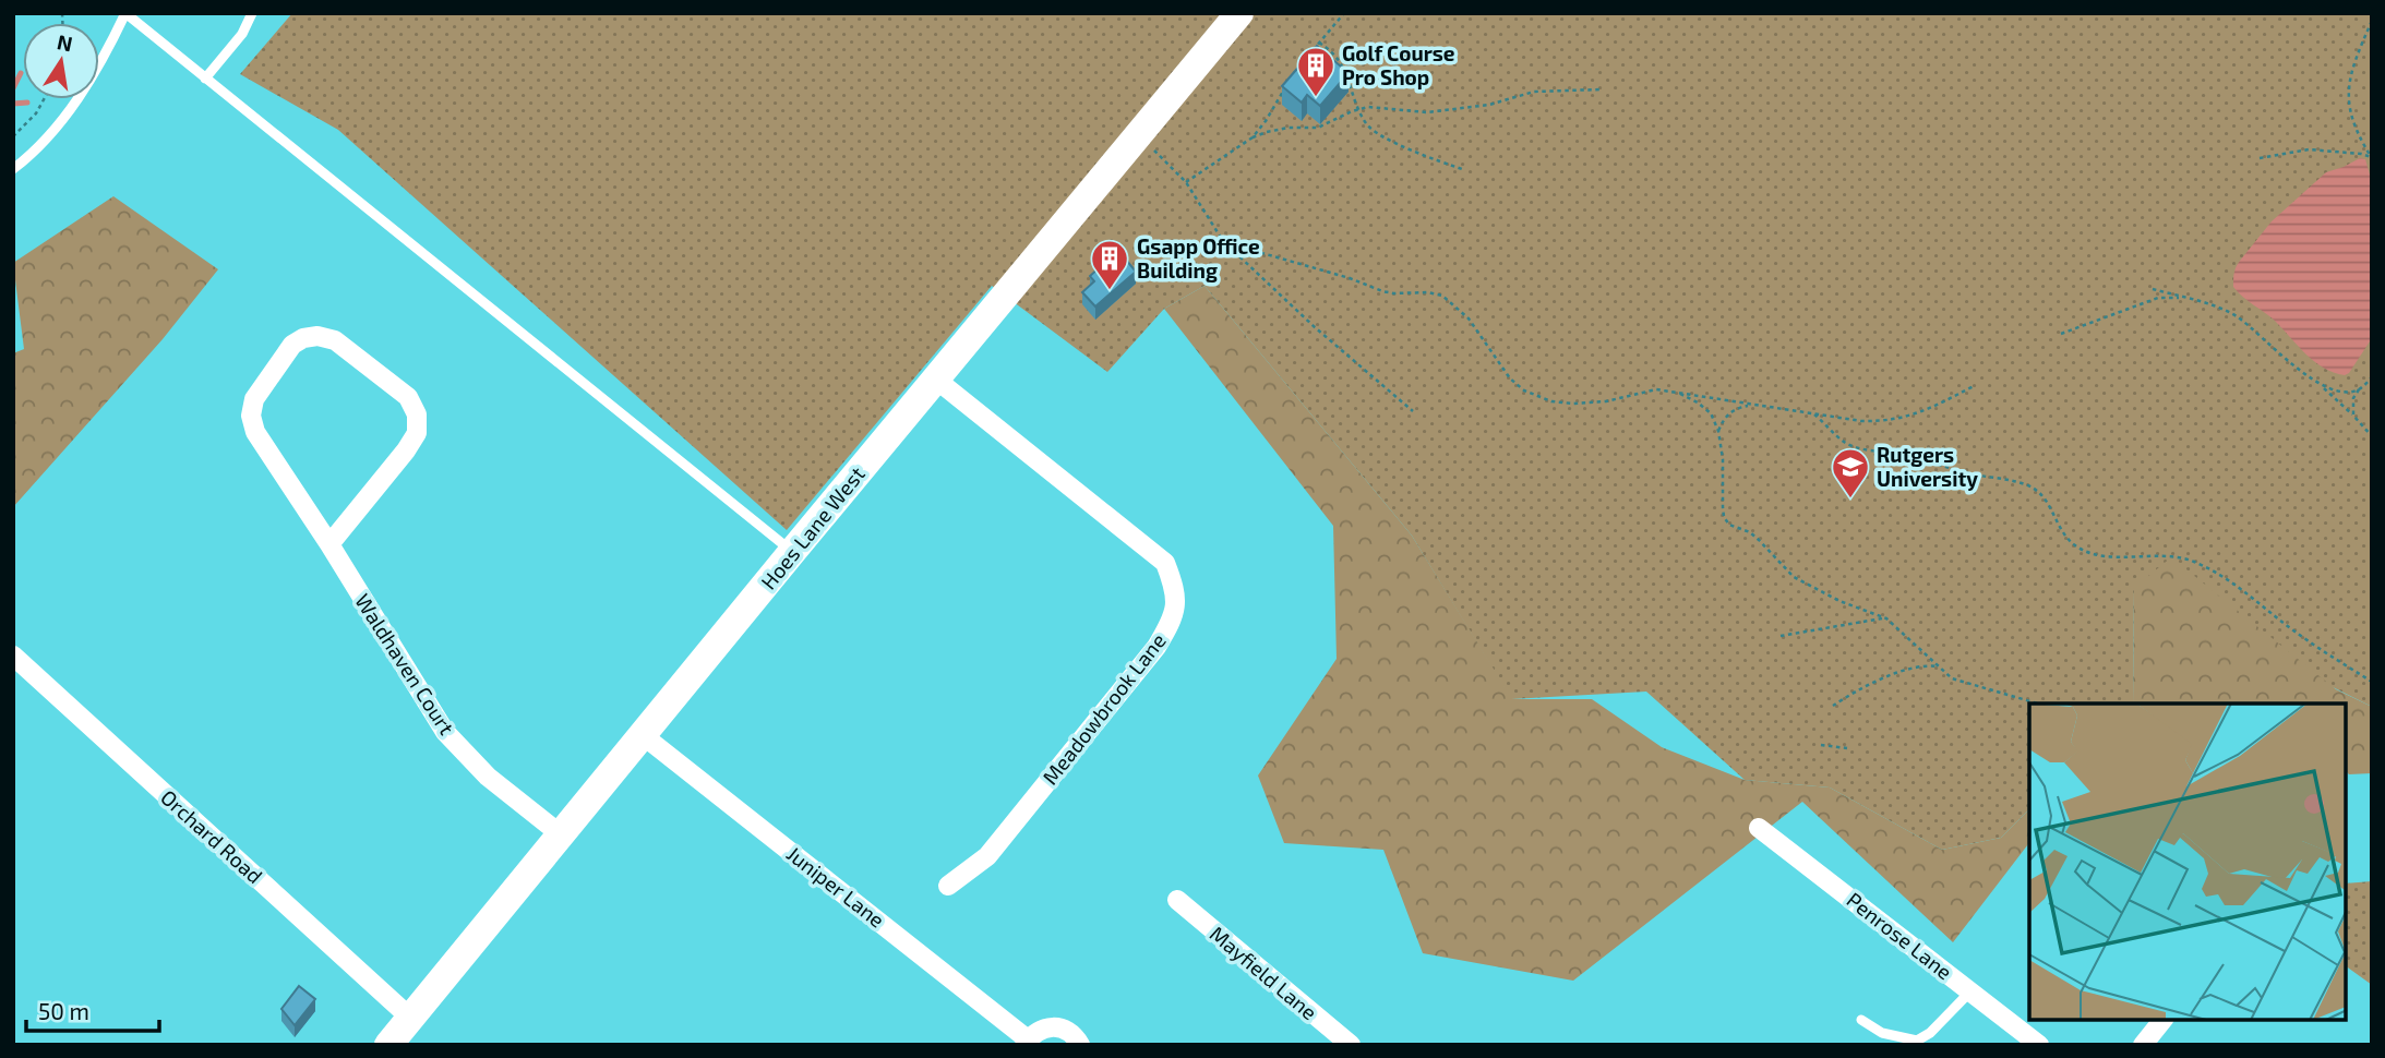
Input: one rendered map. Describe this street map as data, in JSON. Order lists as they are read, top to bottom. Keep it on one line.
{"streets":{"street":["Hoes Lane West","Waldhaven Court","Meadowbrook Lane","Orchard Road","Juniper Lane","Penrose Lane","Mayfield Lane"]},"crossings":[["Hoes Lane West","Waldhaven Court"],["Hoes Lane West","Meadowbrook Lane"],["Hoes Lane West","Orchard Road"],["Hoes Lane West","Juniper Lane"]],"places":{"building":["Golf Course Pro Shop","Gsapp Office Building"],"school or university":["Rutgers University"]},"scale_bar":"50 m","north":"top"}
